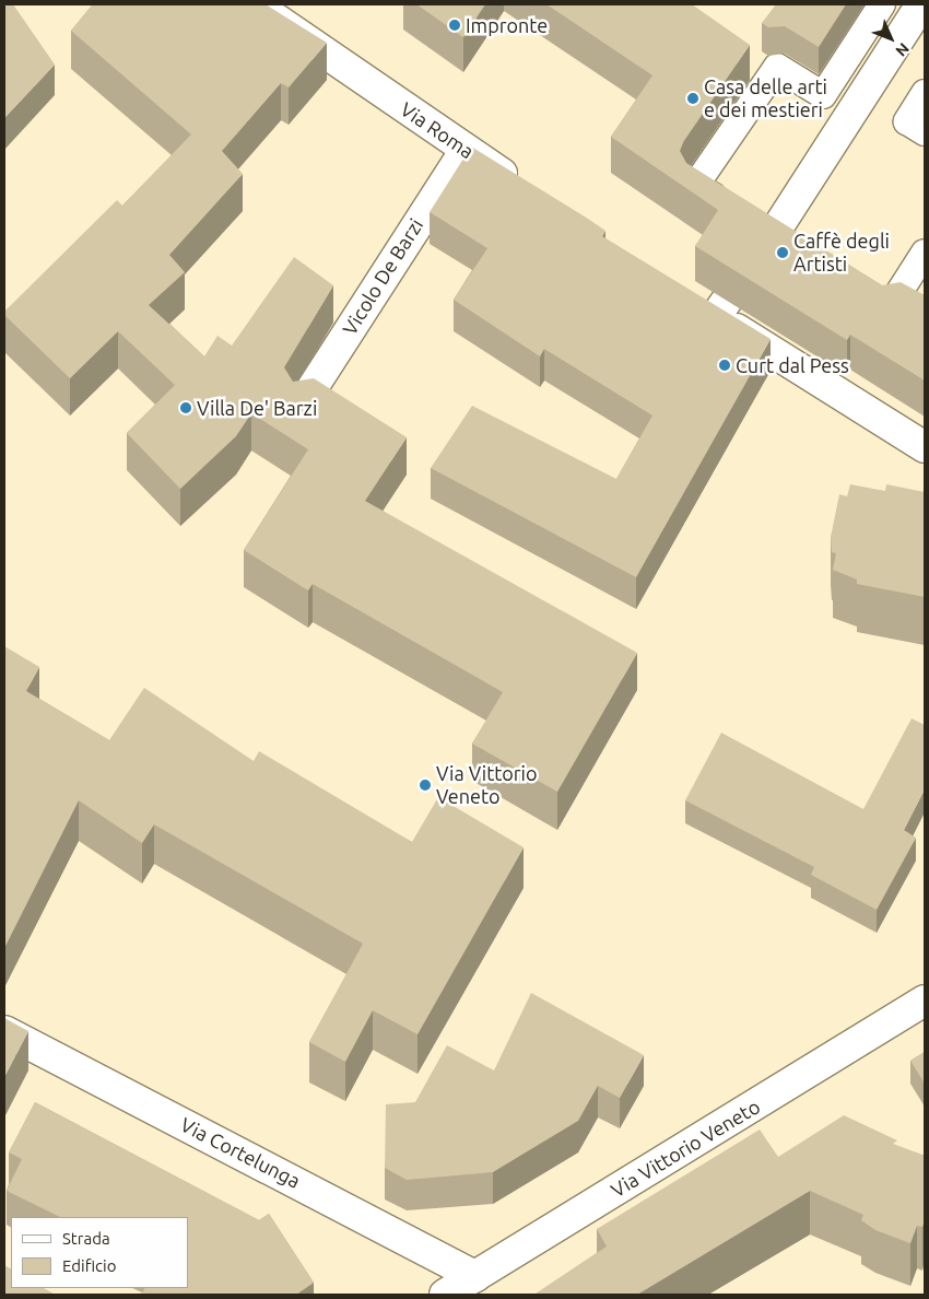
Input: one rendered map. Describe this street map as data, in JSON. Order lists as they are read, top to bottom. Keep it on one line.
{"streets":{"street":["Via Roma","Vicolo De Barzi","Via Vittorio Veneto","Via Cortelunga"]},"crossings":[["Via Roma","Vicolo De Barzi"],["Via Vittorio Veneto","Via Cortelunga"]],"places":["Impronte","Casa delle arti e dei mestieri","Caffè degli Artisti","Curt dal Pess","Villa De' Barzi","Via Vittorio Veneto"],"legend":["Strada","Edificio"],"north":"bottom right"}
